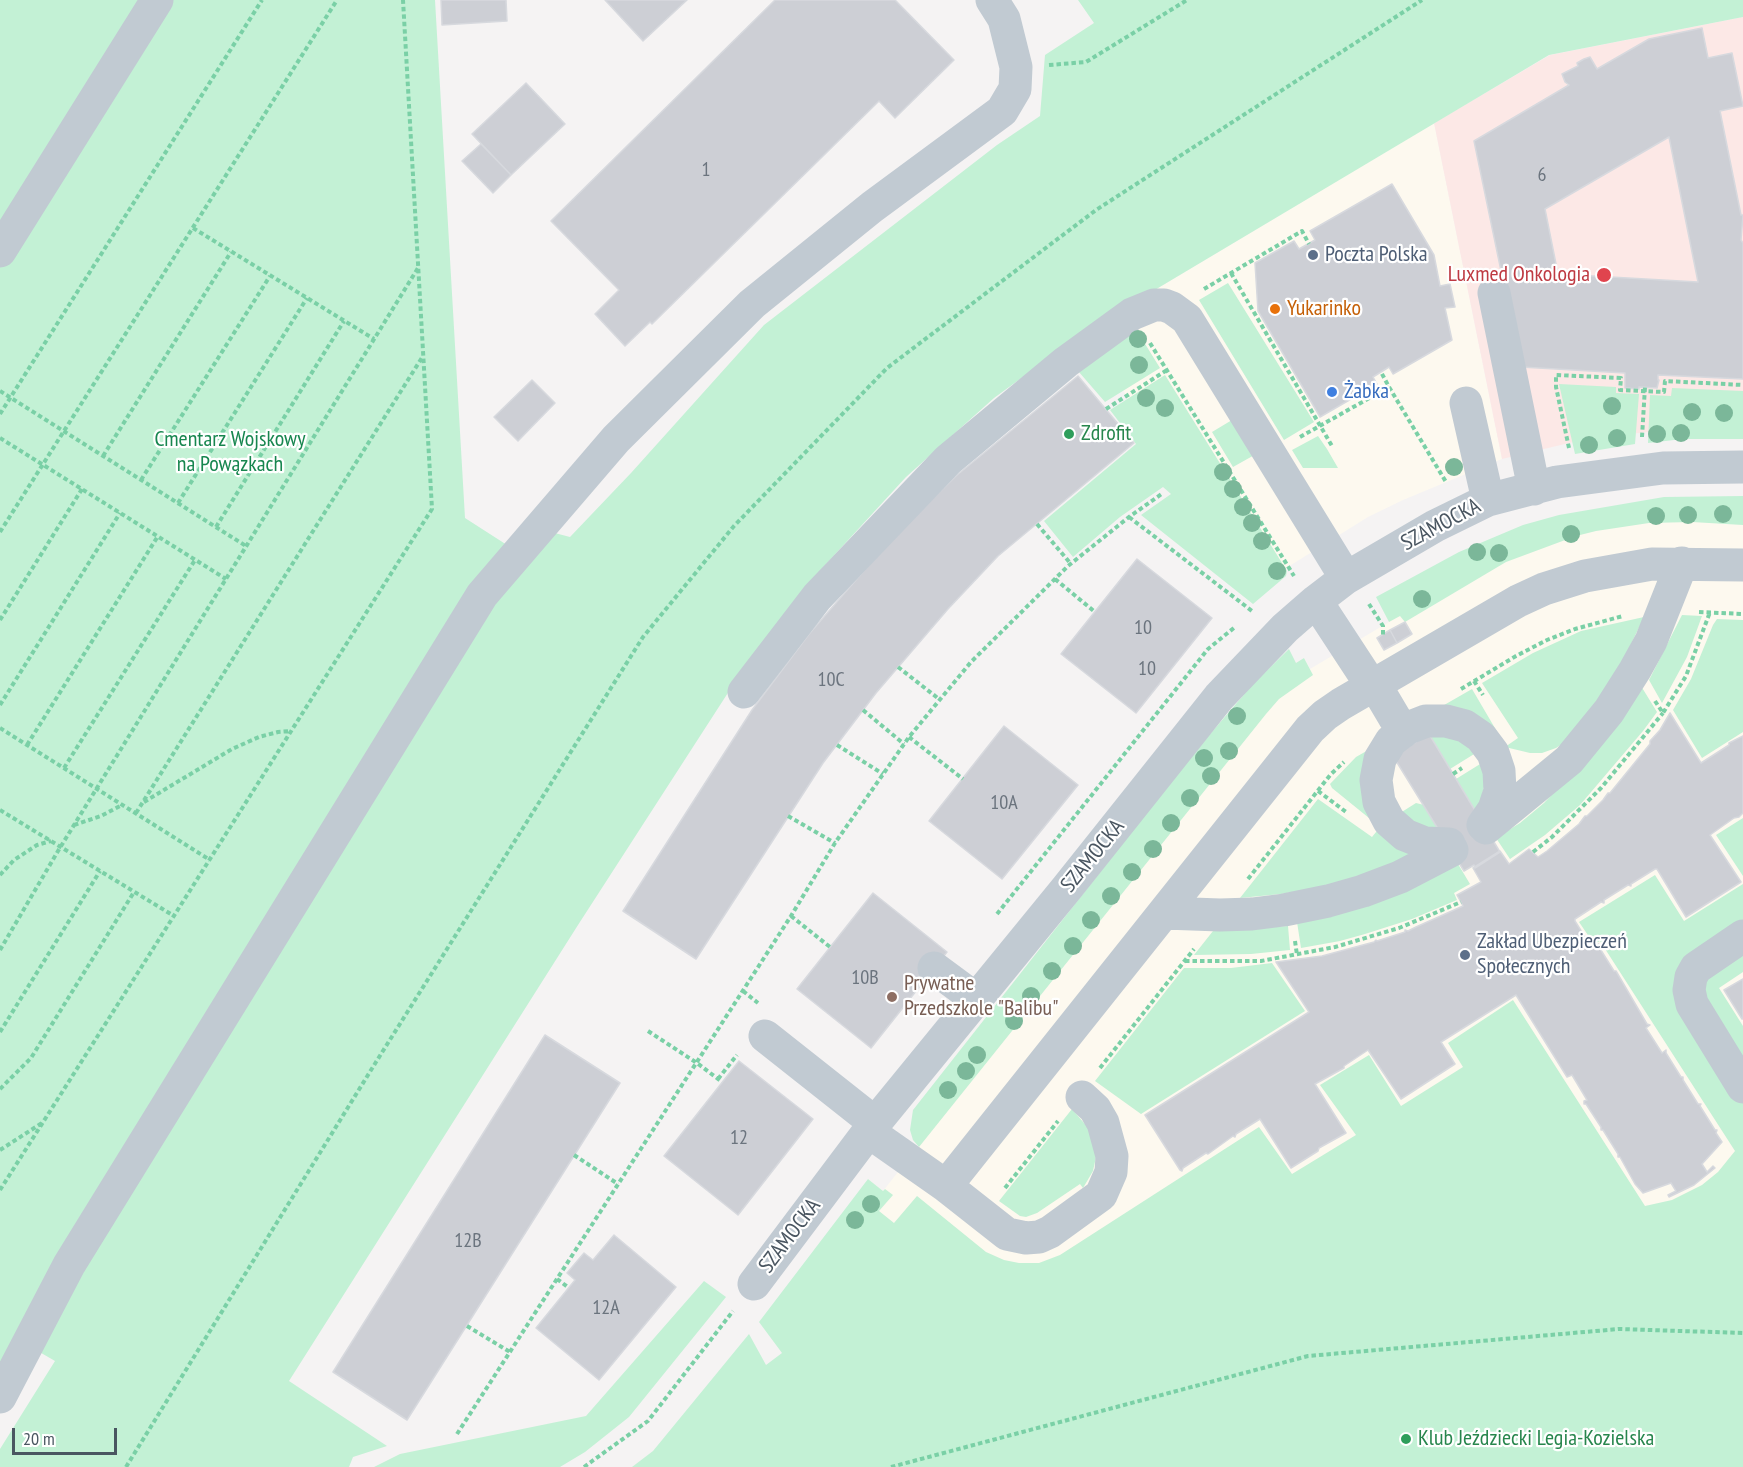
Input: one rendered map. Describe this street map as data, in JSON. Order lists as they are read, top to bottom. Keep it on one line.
{"streets":{"street":["SZAMOCKA"]},"parks":["Cmentarz Wojskowy na Powązkach"],"places":["Poczta Polska","Luxmed Onkologia","Yukarinko","Żabka","Zdrofit","Zakład Ubezpieczeń Społecznych","Prywatne Przedszkole \"Balibu\"","Klub Jeździecki Legia-Kozielska"],"house_numbers":["1","6","10","10","10C","10A","10B","12","12B","12A"],"scale_bar":"20 m"}
